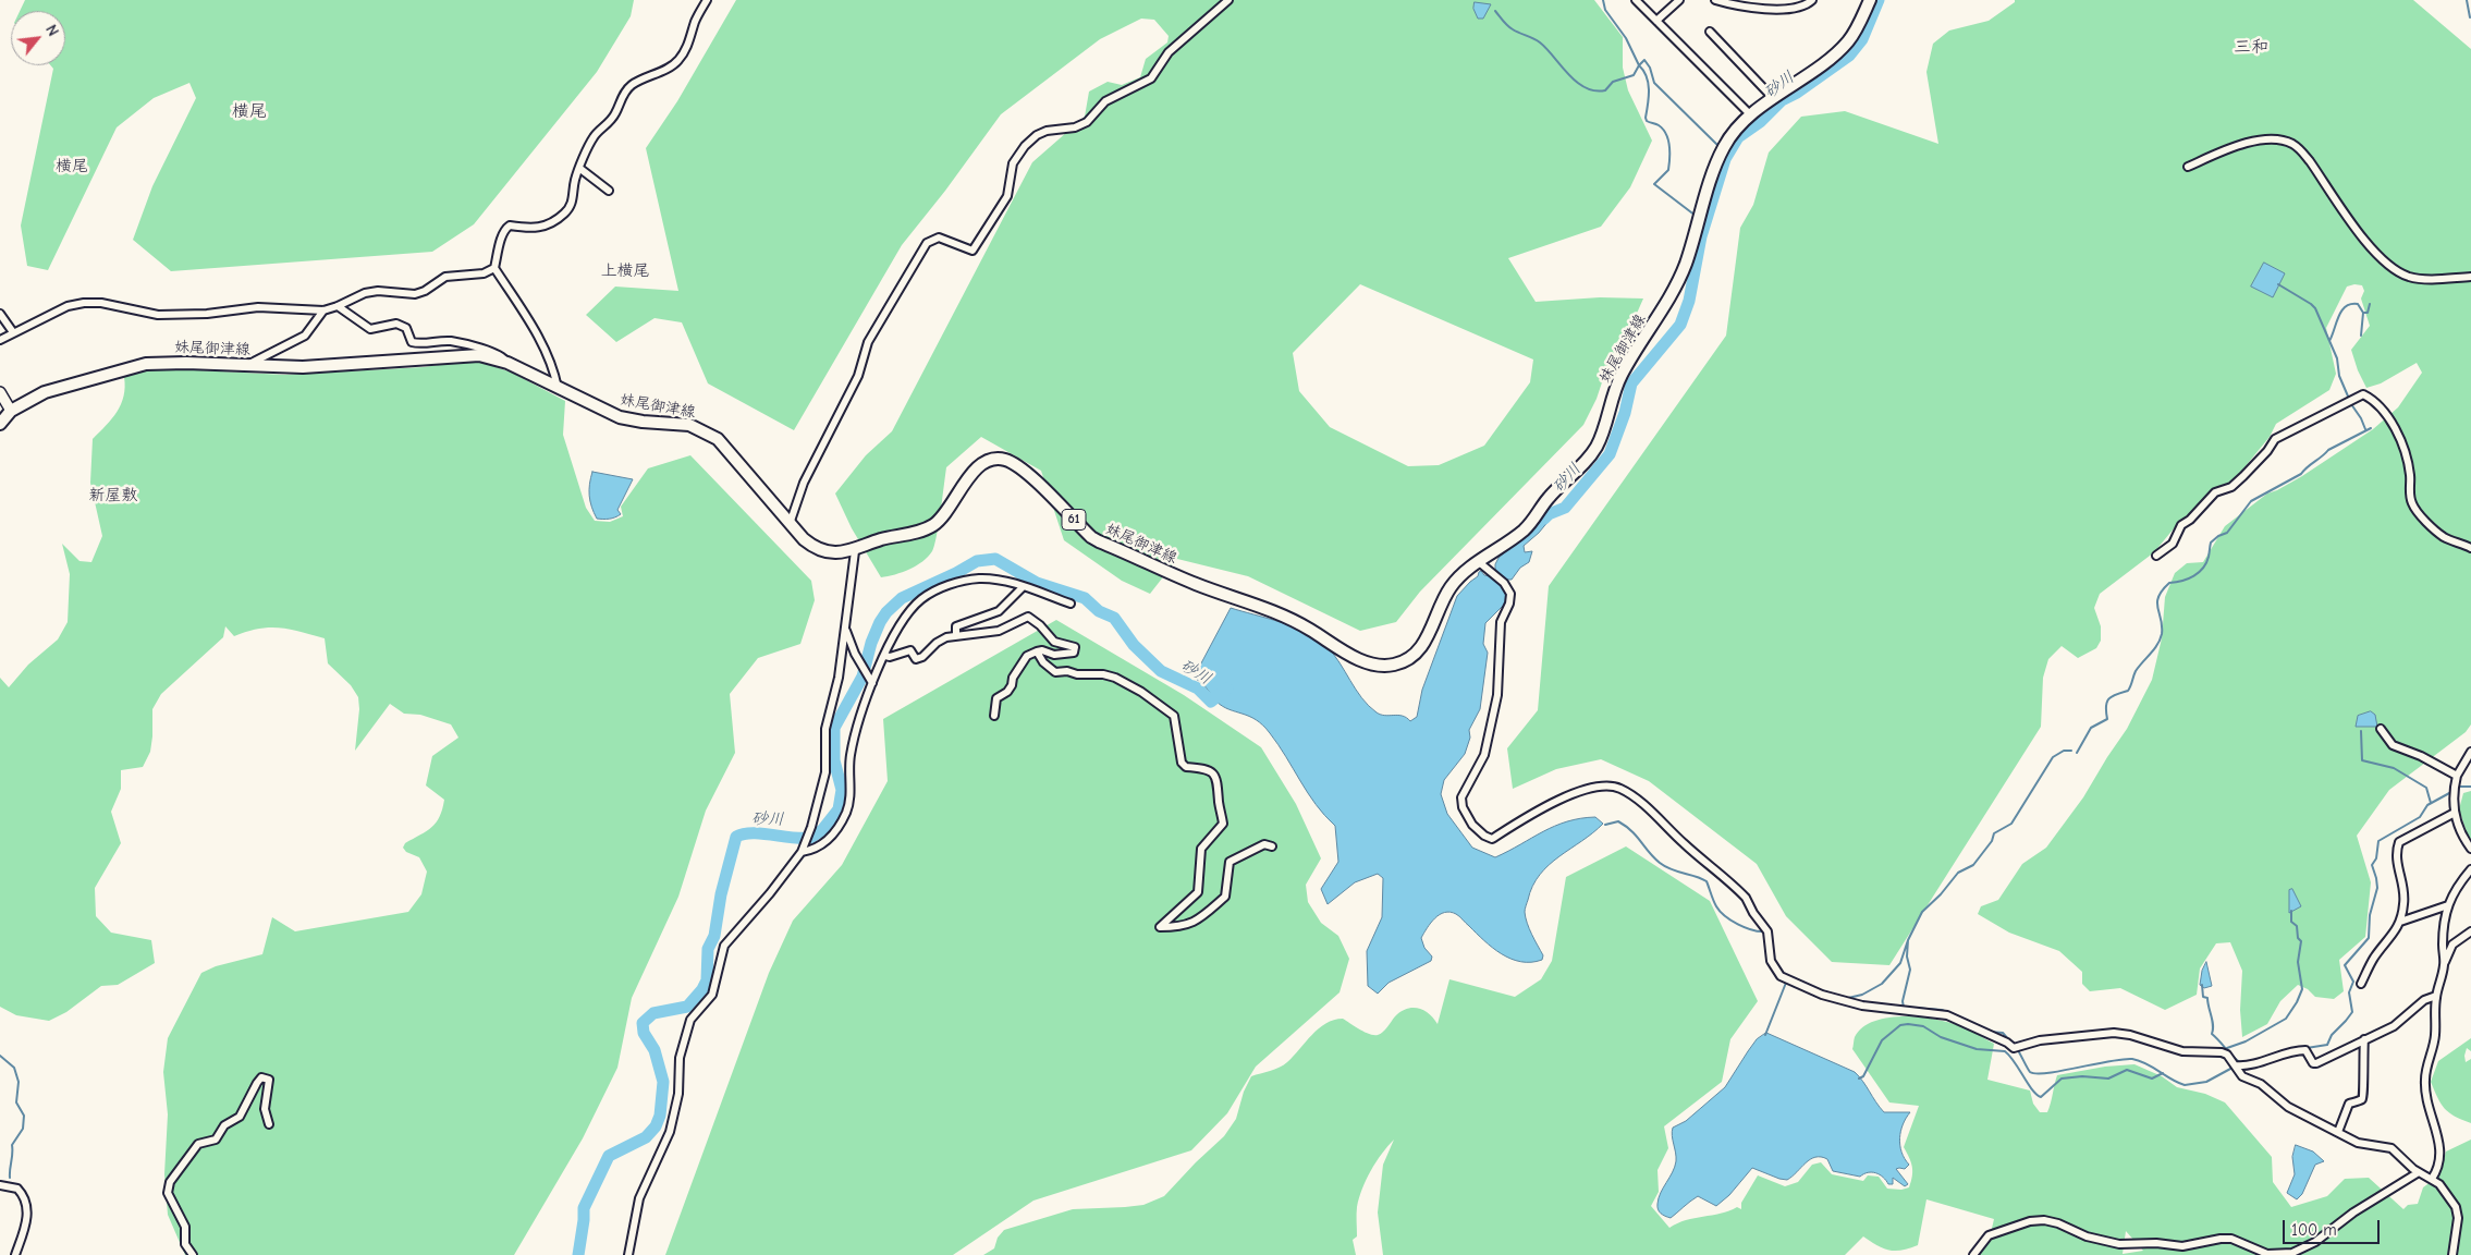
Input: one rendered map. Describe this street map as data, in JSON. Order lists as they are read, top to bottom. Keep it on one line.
{"streets":{"main road":["妹尾御津線","61"]},"districts":["三和","横尾","横尾","上横尾","新屋敷"],"water":["砂川"],"scale_bar":"100 m","north":"top right"}
